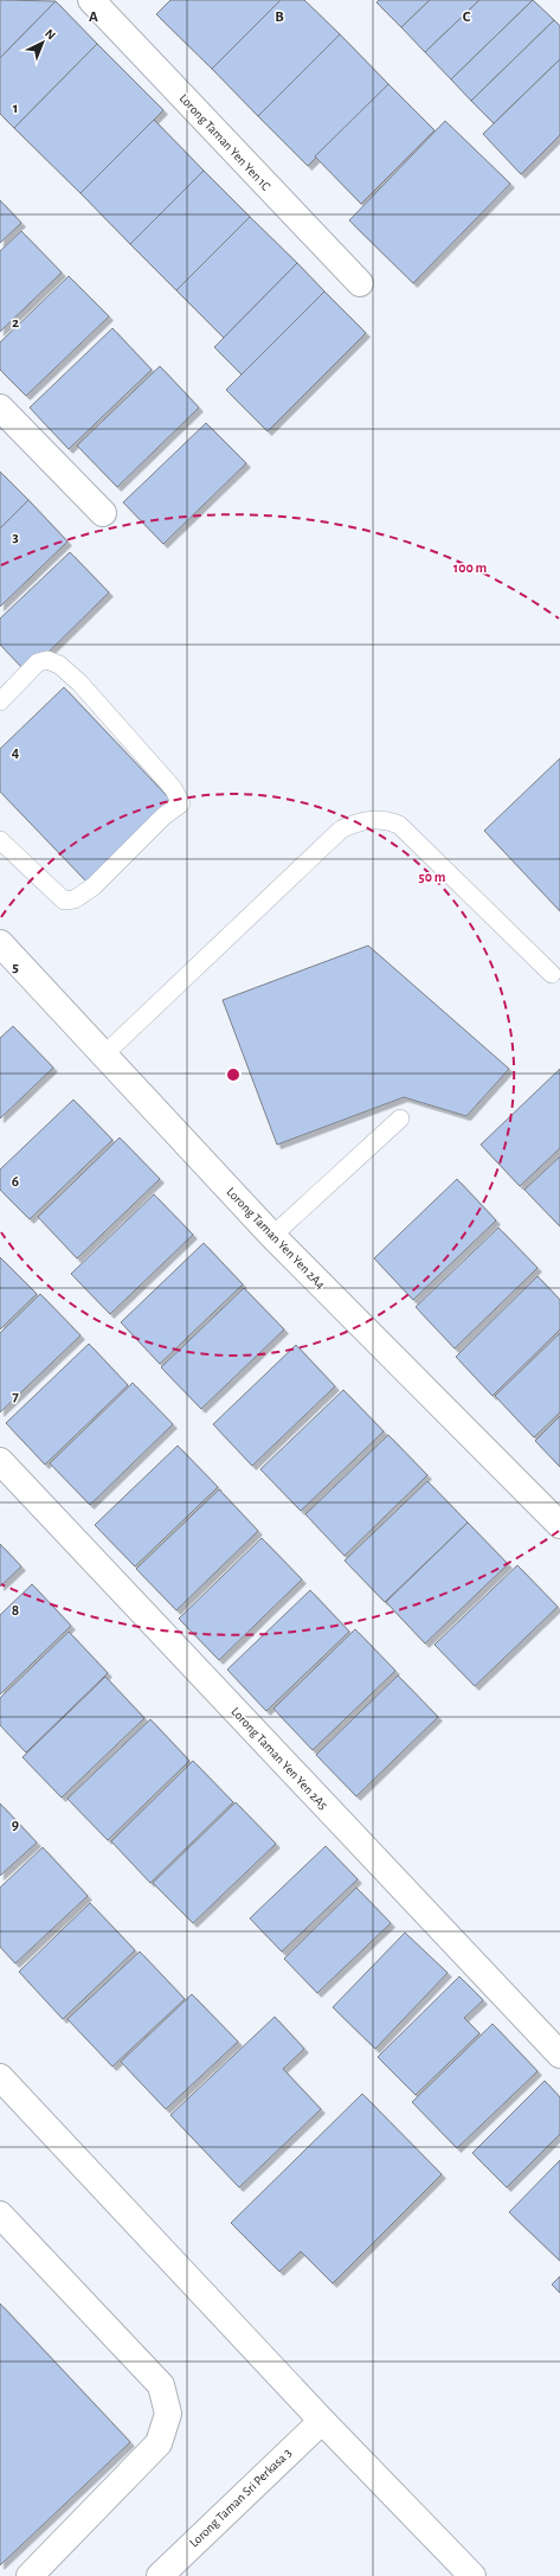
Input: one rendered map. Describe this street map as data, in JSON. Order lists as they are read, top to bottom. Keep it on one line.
{"streets":{"street":["Lorong Taman Yen Yen 1C","Lorong Taman Yen Yen 2A4","Lorong Taman Yen Yen 2A5","Lorong Taman Sri Perkasa 3"]},"north":"top right","grid":{"columns":["A","B","C"],"rows":["1","2","3","4","5","6","7","8","9"]},"rings":["100 m","50 m"]}
